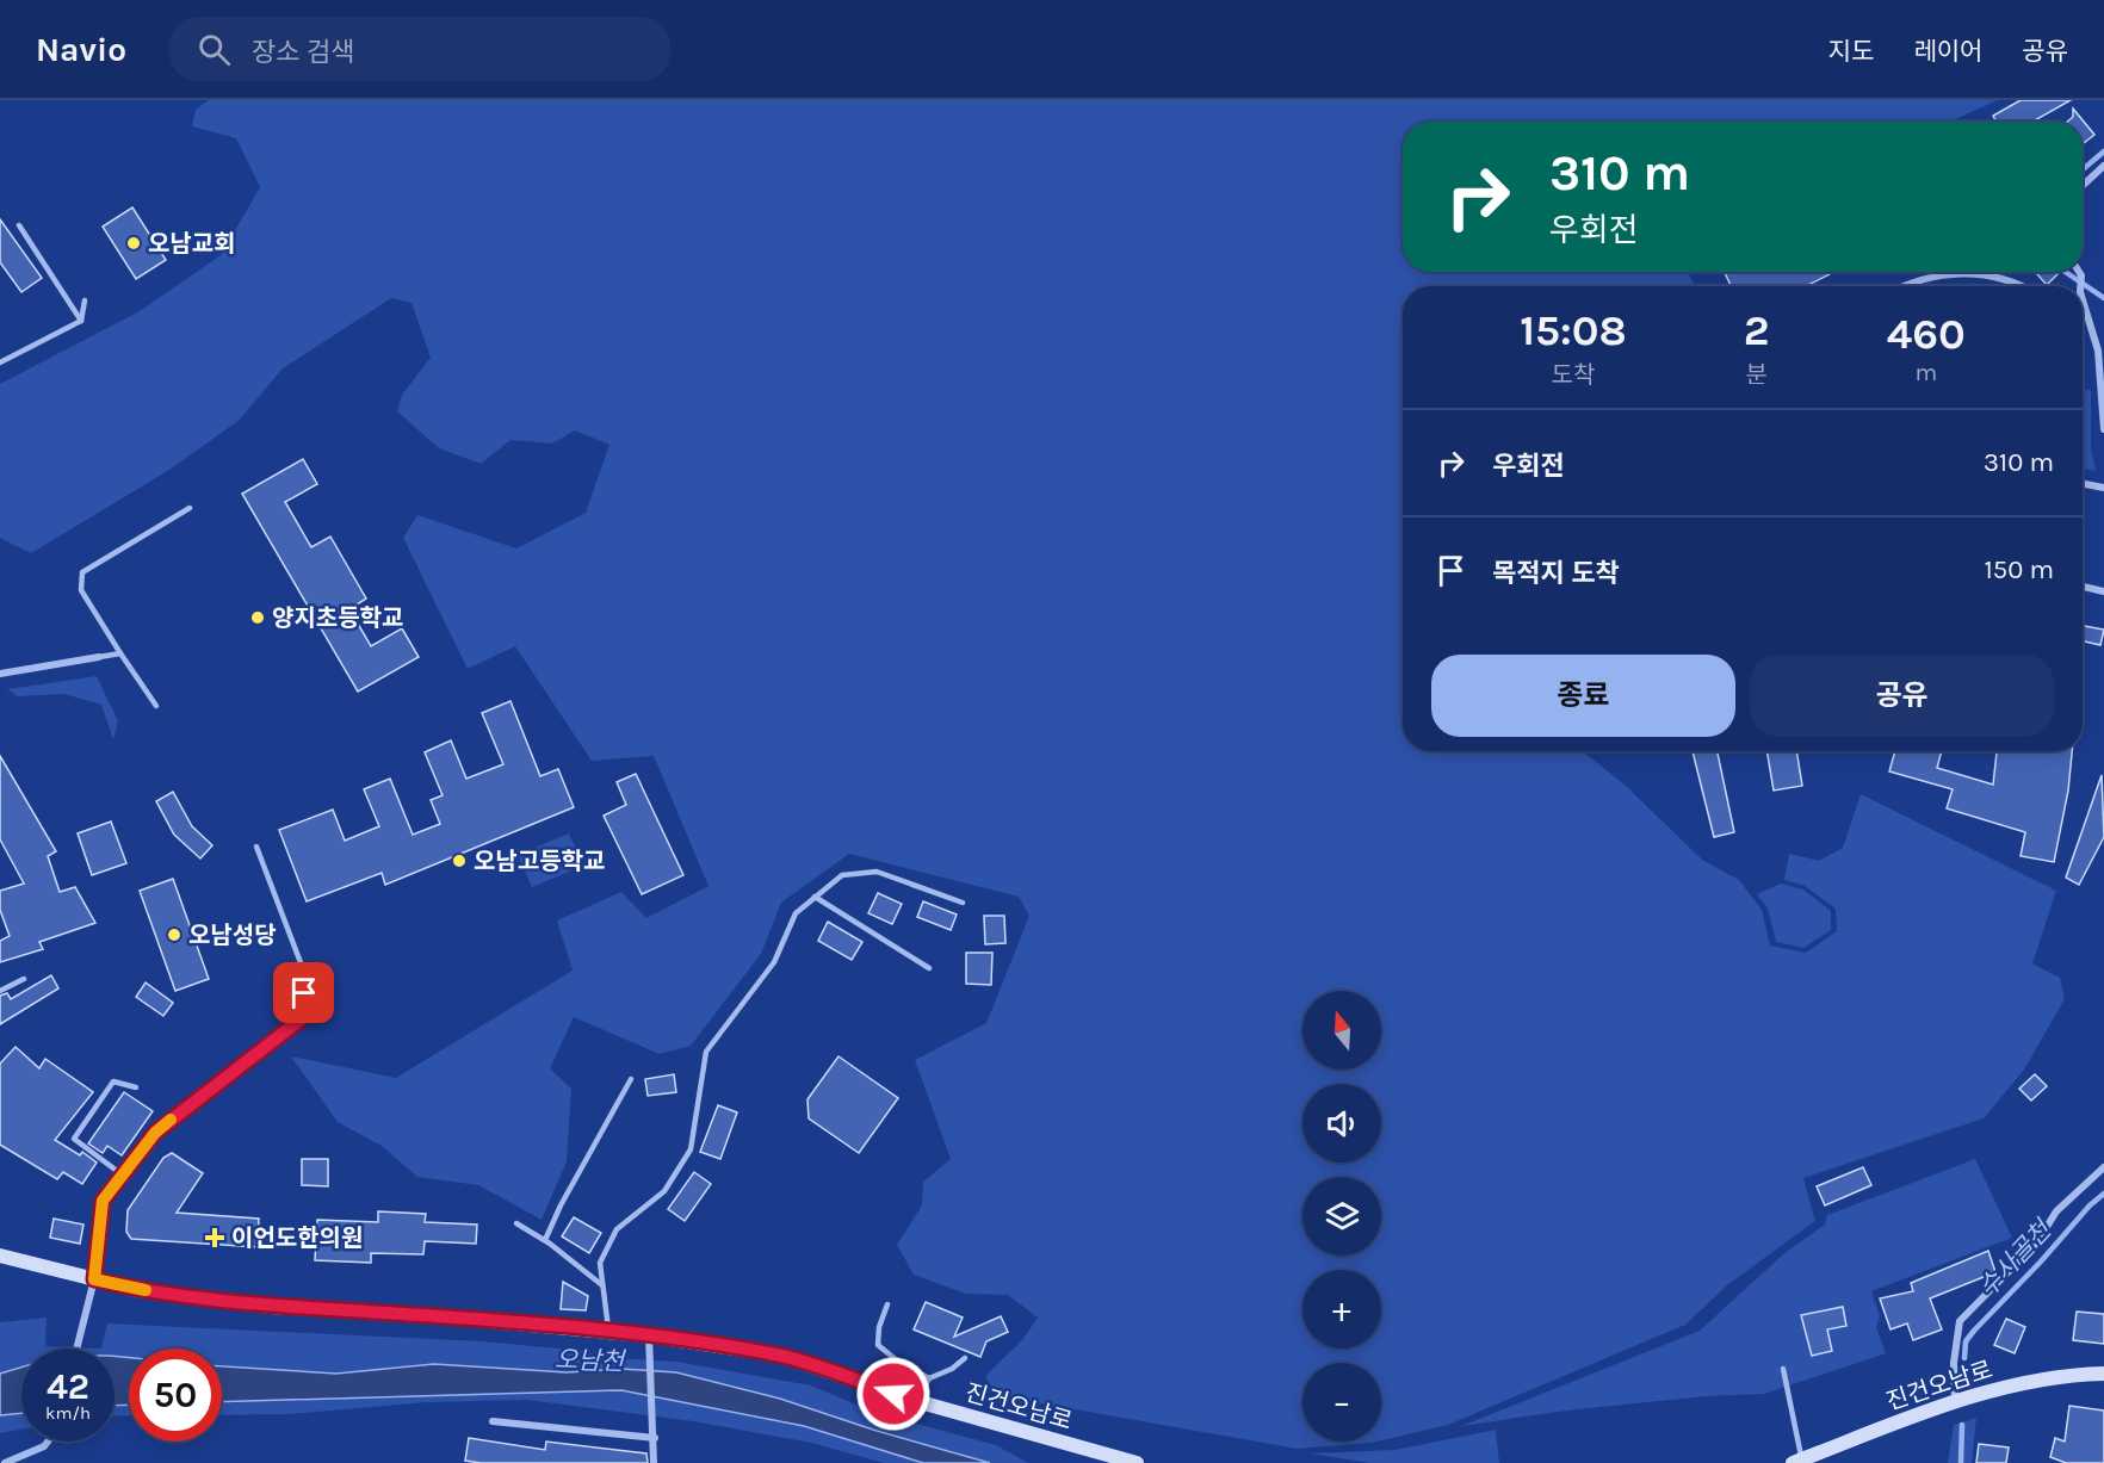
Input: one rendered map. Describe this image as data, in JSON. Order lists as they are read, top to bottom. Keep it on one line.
{"streets":{"main road":["진건오남로"]},"water":["수사골천","오남천"],"places":{"other":["오남교회","양지초등학교","오남고등학교","오남성당"],"health":["이언도한의원"]},"north":"top","page":{"header":"Navio","search":"장소 검색","nav":["지도","레이어","공유"],"turn":["310 m","우회전"],"eta":["15:08","도착","2","분","460","m"],"list":[{"name":"우회전","value":"310 m"},{"name":"목적지 도착","value":"150 m"}],"buttons":["종료","공유"],"map_buttons":["+","−"],"speed":"42 km/h","limit":"50"}}
